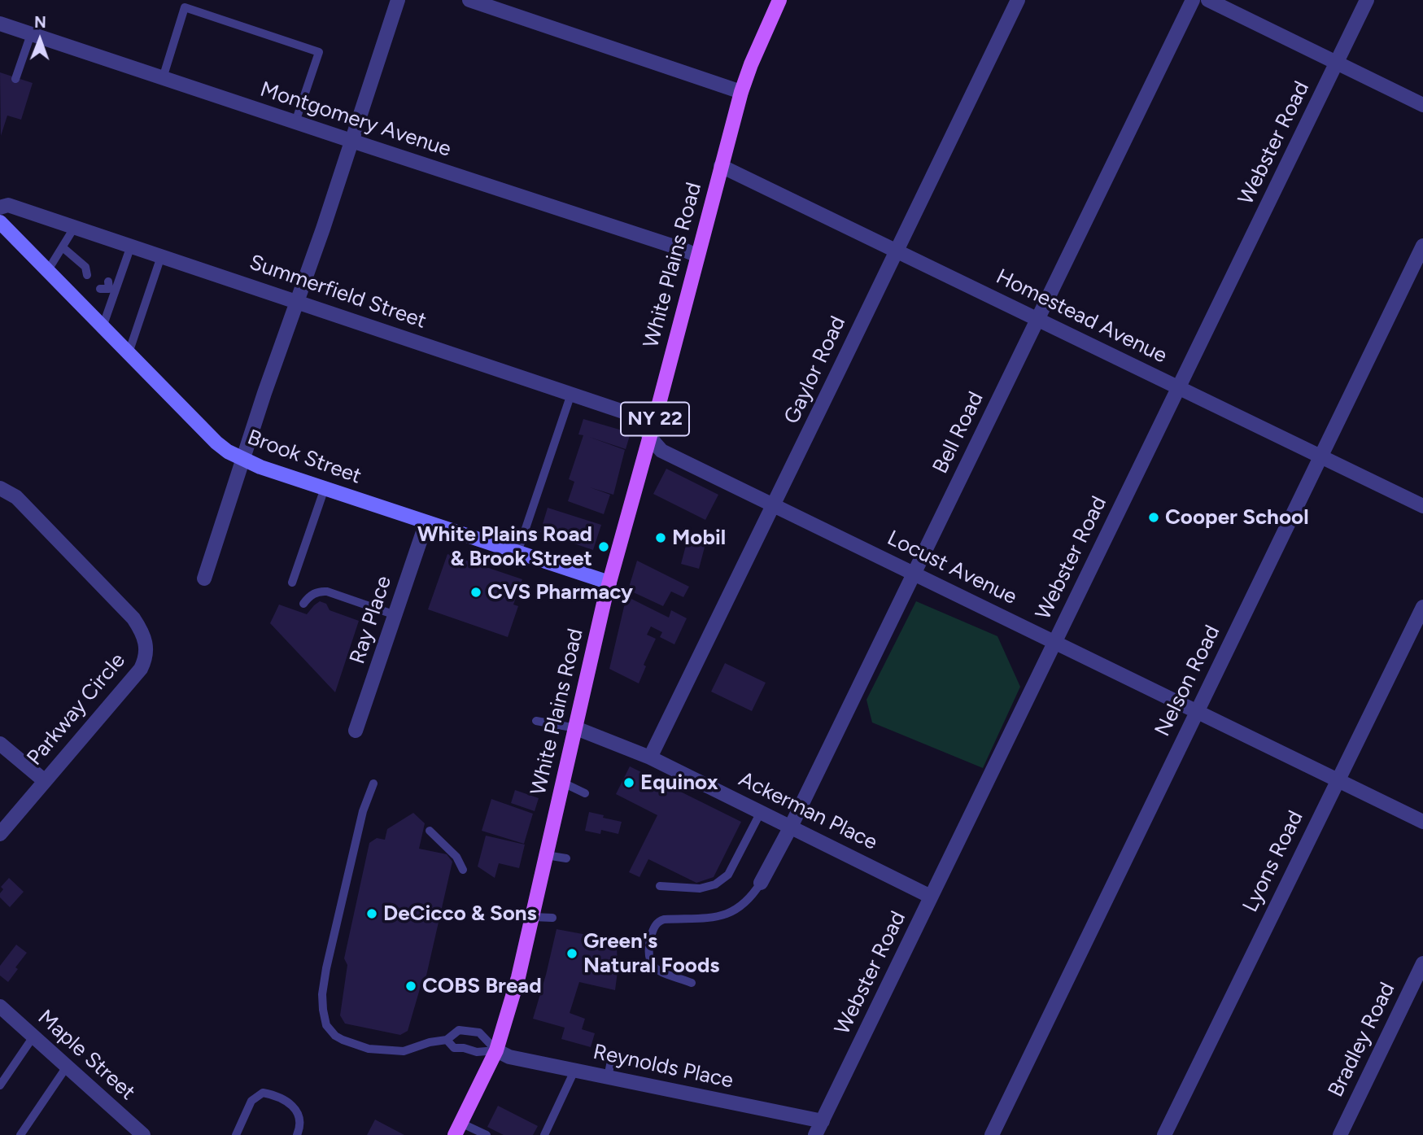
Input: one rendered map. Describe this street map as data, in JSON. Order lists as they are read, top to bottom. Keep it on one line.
{"streets":{"main road":["White Plains Road","NY 22"],"street":["Montgomery Avenue","Webster Road","Summerfield Street","Homestead Avenue","Gaylor Road","Bell Road","Brook Street","Locust Avenue","Ray Place","Nelson Road","Parkway Circle","Ackerman Place","Lyons Road","Bradley Road","Maple Street","Reynolds Place"]},"crossings":[["Montgomery Avenue","White Plains Road"],["Webster Road","Homestead Avenue"],["Webster Road","Locust Avenue"],["Webster Road","Ackerman Place"],["Webster Road","Reynolds Place"],["White Plains Road","Summerfield Street"],["White Plains Road","Homestead Avenue"],["White Plains Road","Brook Street"],["White Plains Road","Locust Avenue"],["White Plains Road","Ackerman Place"],["White Plains Road","Reynolds Place"],["Summerfield Street","Locust Avenue"],["Homestead Avenue","Gaylor Road"],["Homestead Avenue","Bell Road"],["Homestead Avenue","Nelson Road"],["Gaylor Road","Locust Avenue"],["Gaylor Road","Ackerman Place"],["Bell Road","Locust Avenue"],["Bell Road","Ackerman Place"],["Brook Street","Ray Place"],["Locust Avenue","Nelson Road"],["Locust Avenue","Lyons Road"]],"places":["Cooper School","Mobil","White Plains Road & Brook Street","CVS Pharmacy","Equinox","DeCicco & Sons","Green's Natural Foods","COBS Bread"],"north":"top"}
